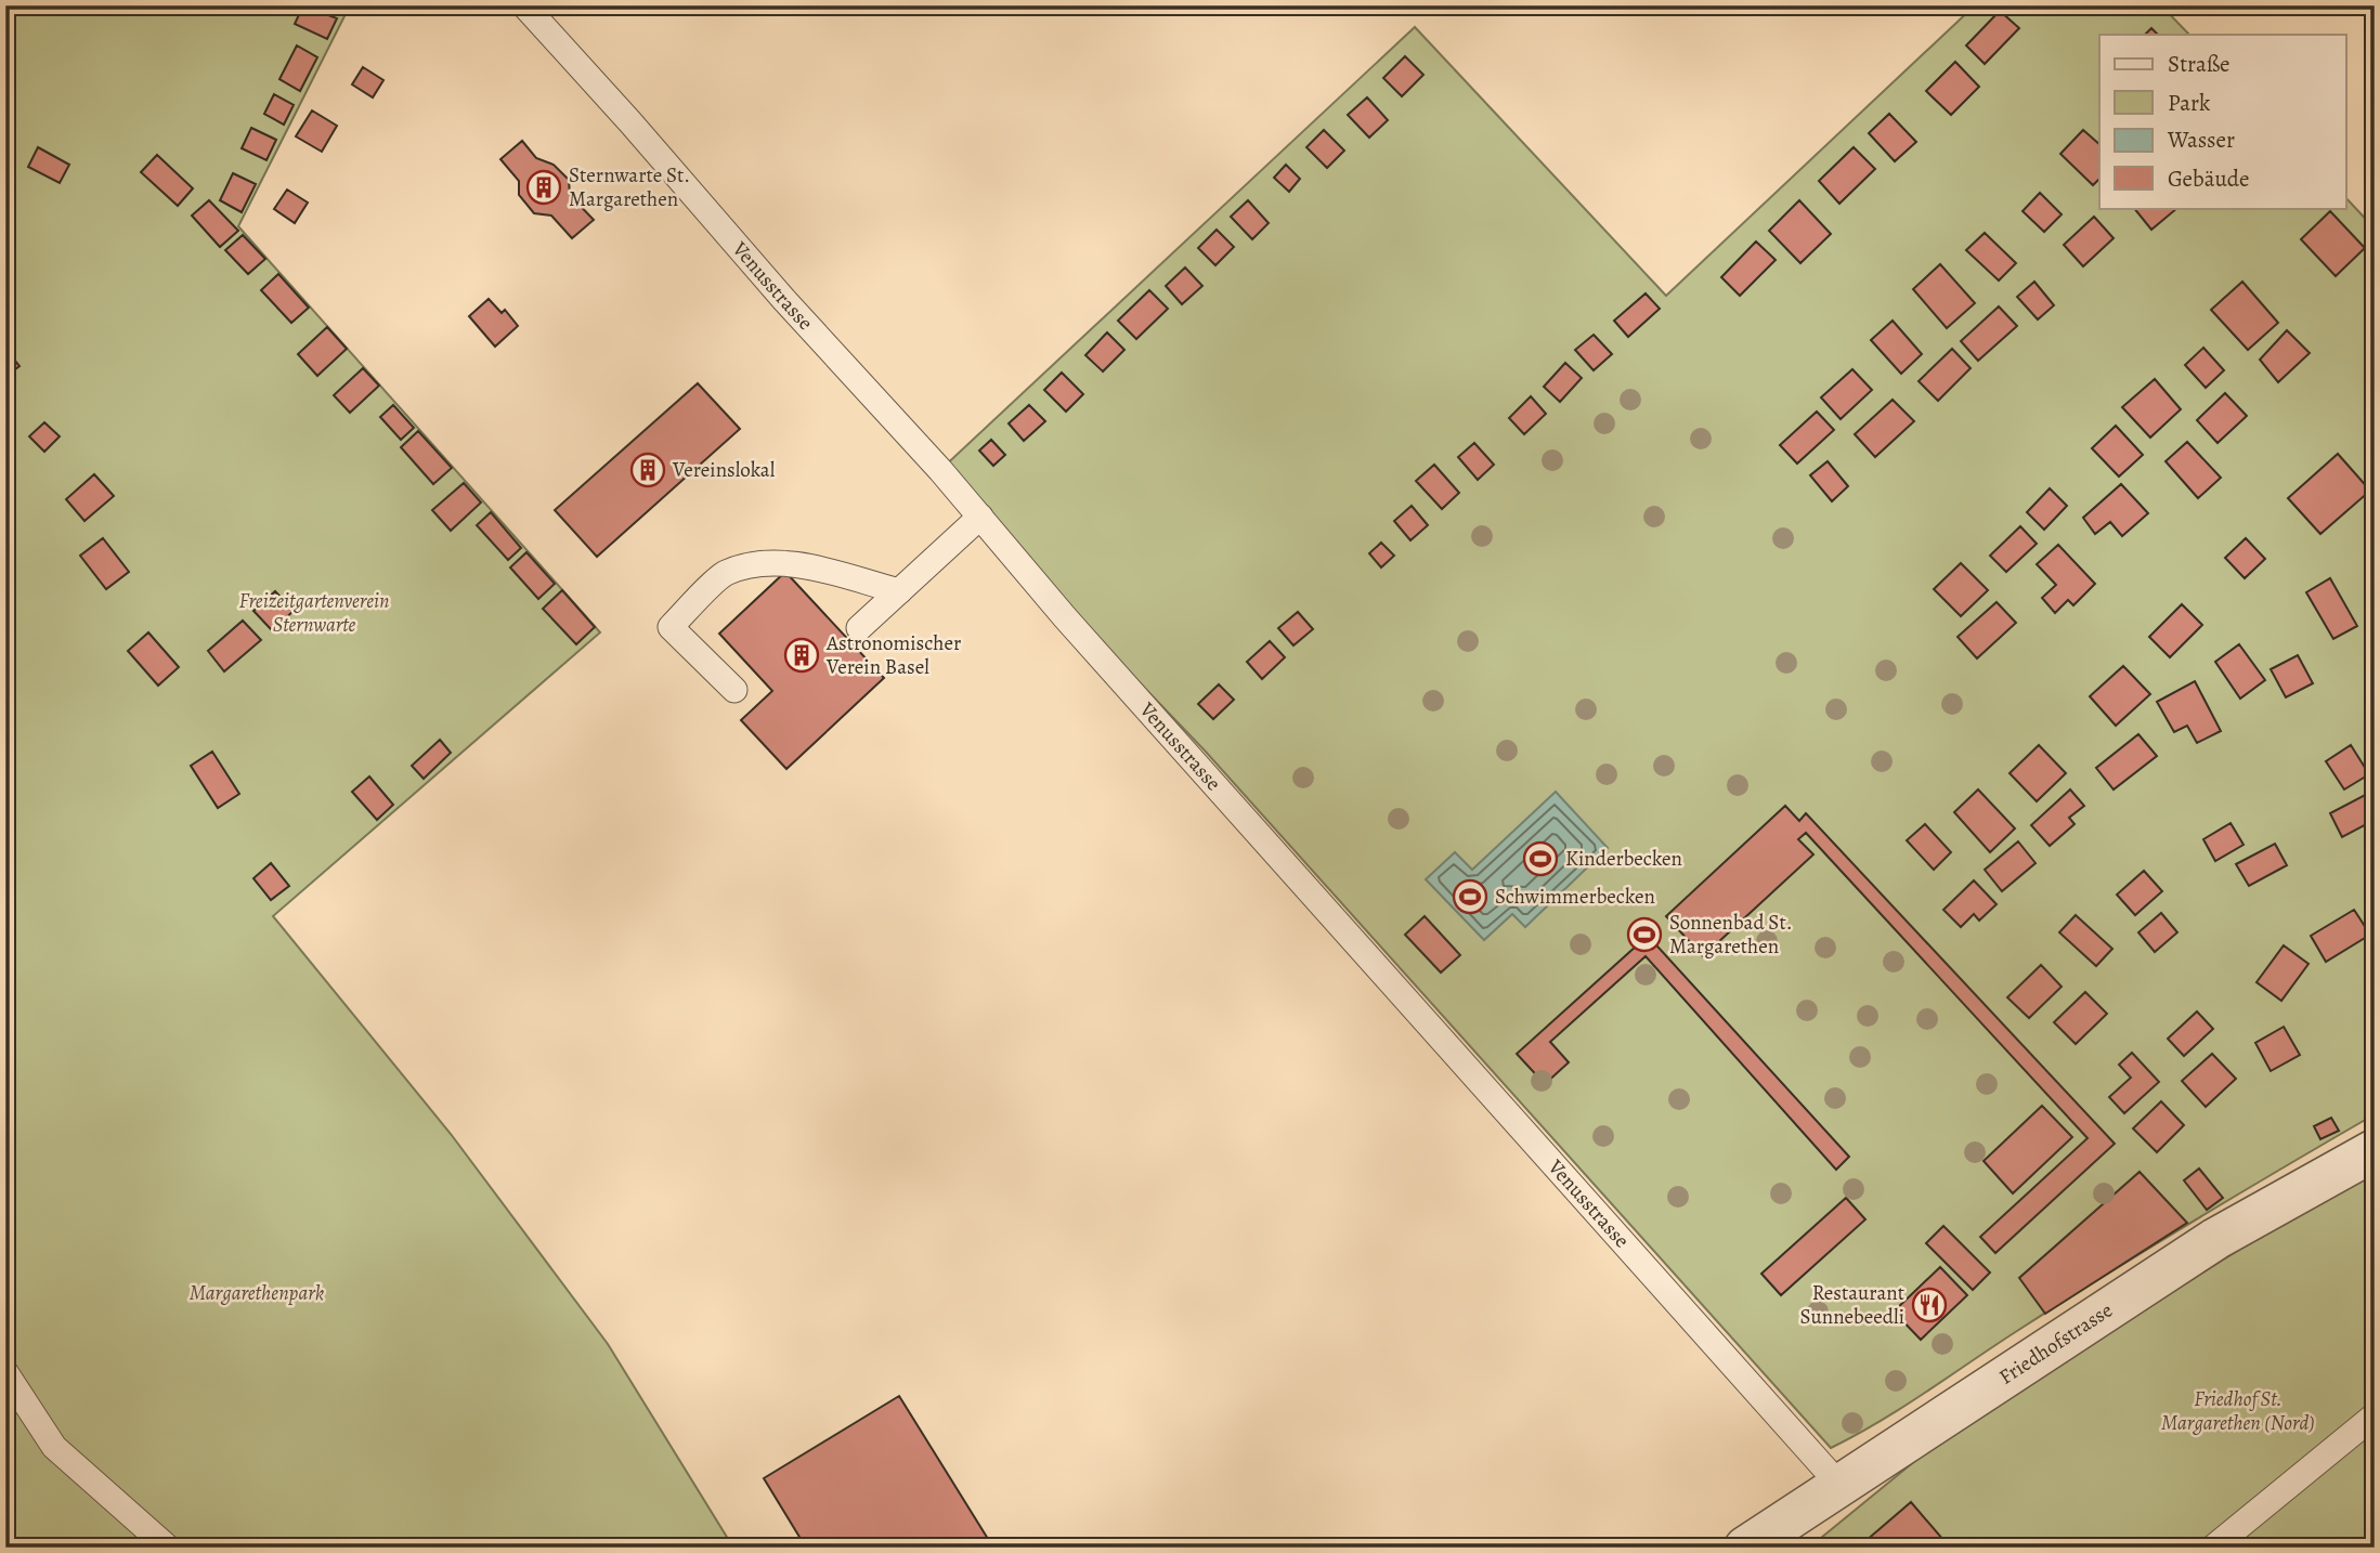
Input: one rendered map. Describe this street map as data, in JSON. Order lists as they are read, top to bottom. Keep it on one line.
{"streets":{"street":["Friedhofstrasse"],"lane":["Venusstrasse"]},"crossings":[["Venusstrasse","Friedhofstrasse"]],"parks":["Freizeitgartenverein Sternwarte","Margarethenpark","Friedhof St. Margarethen (Nord)"],"places":{"building":["Sternwarte St. Margarethen","Vereinslokal","Astronomischer Verein Basel"],"sports":["Kinderbecken","Schwimmerbecken","Sonnenbad St. Margarethen"],"restaurant":["Restaurant Sunnebeedli"]},"legend":["Straße","Park","Wasser","Gebäude"]}
